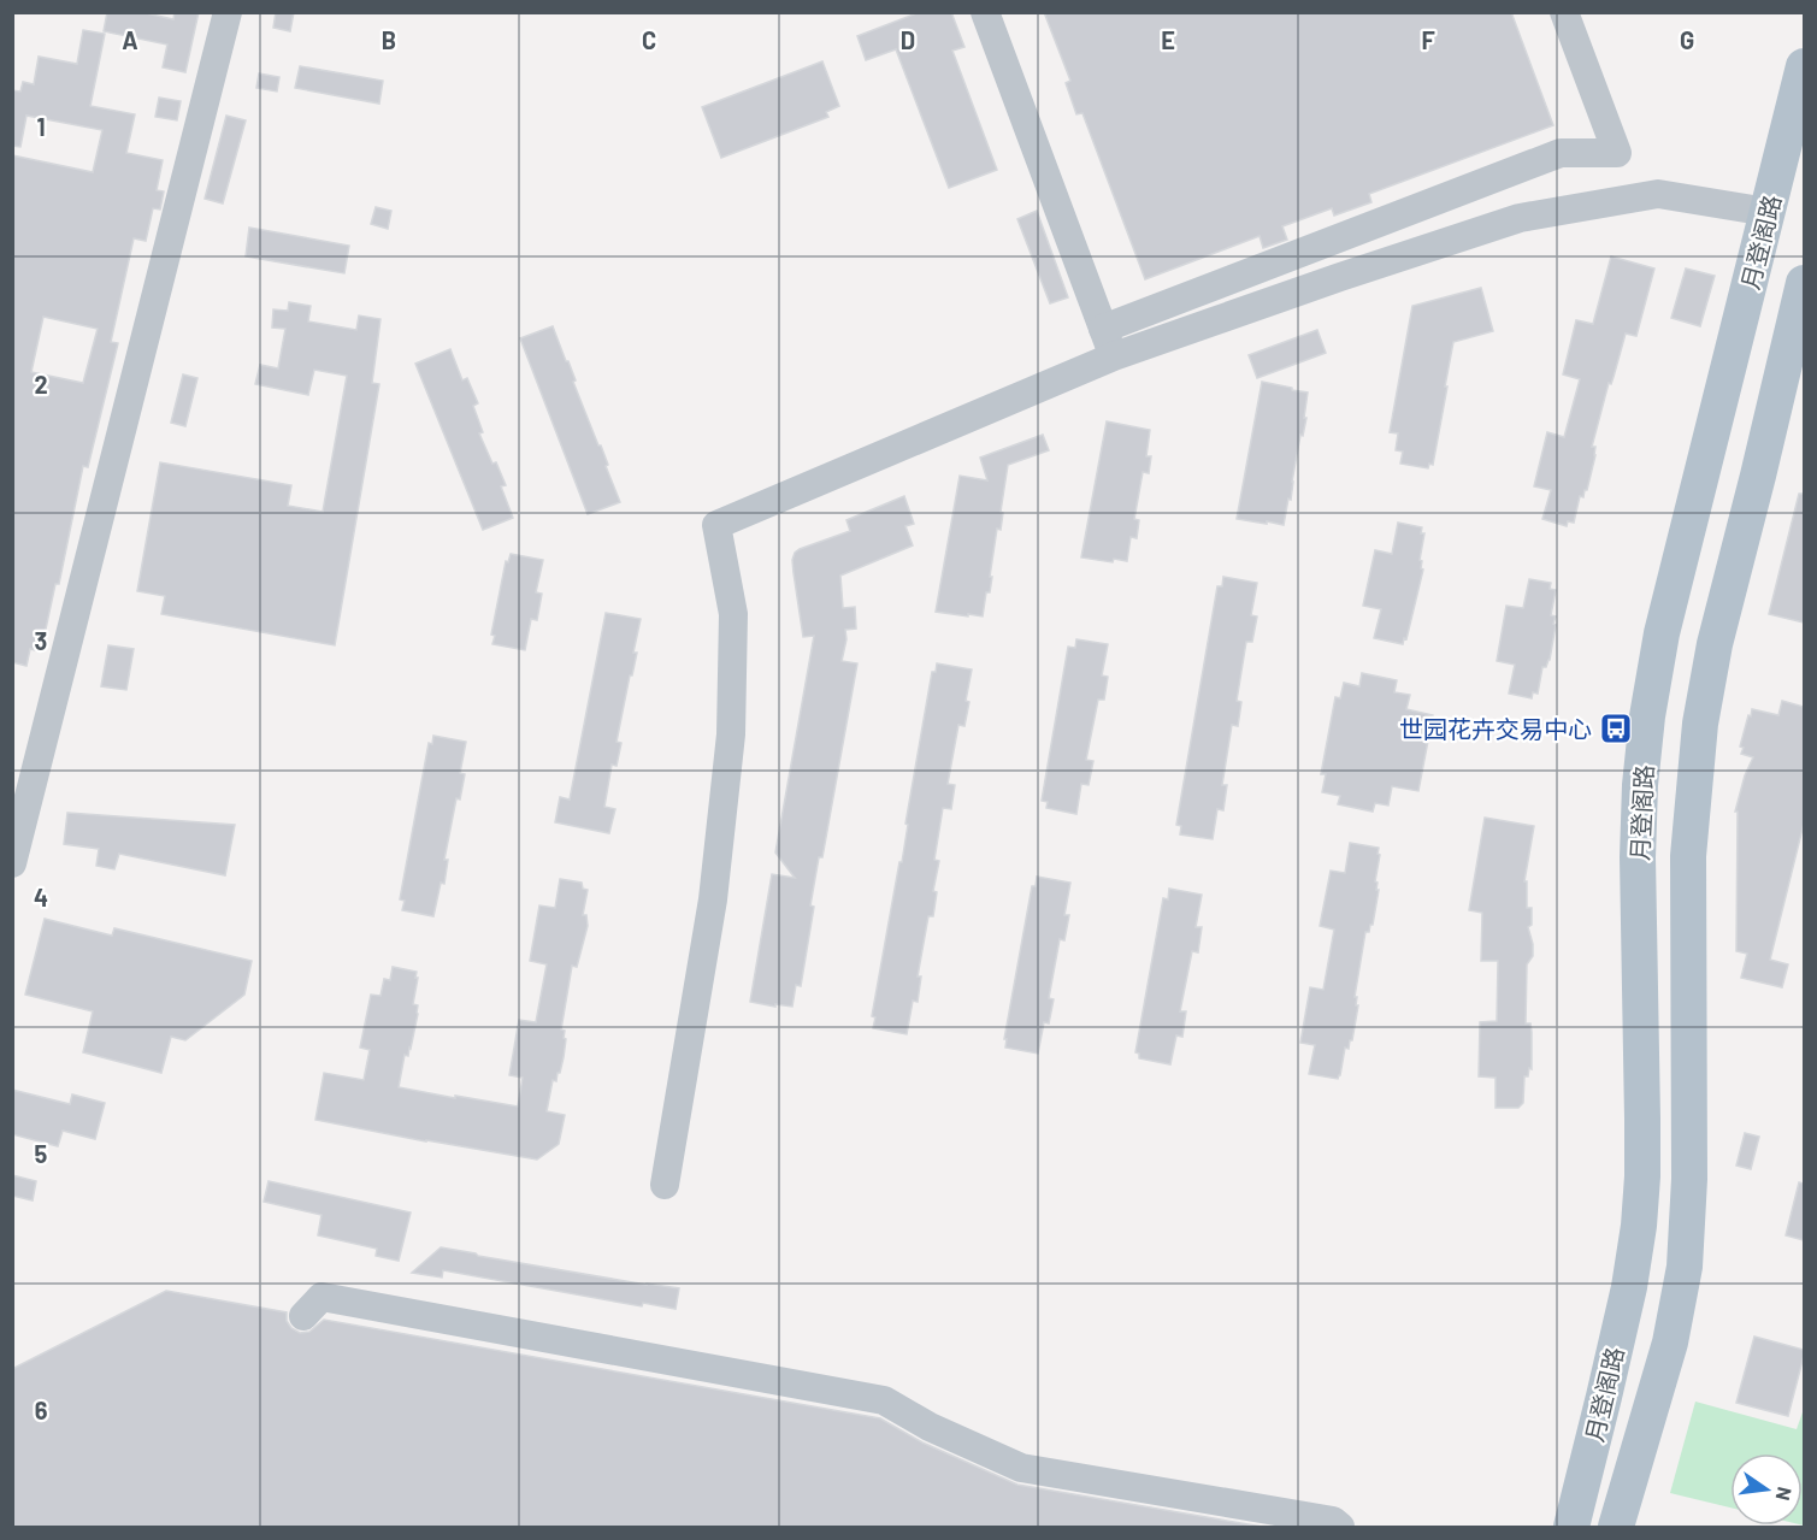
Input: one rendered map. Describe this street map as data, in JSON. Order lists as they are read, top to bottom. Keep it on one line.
{"streets":{"main road":["月登阁路"]},"places":{"bus stop":["世园花卉交易中心"]},"north":"right","grid":{"columns":["A","B","C","D","E","F","G"],"rows":["1","2","3","4","5","6"]}}
